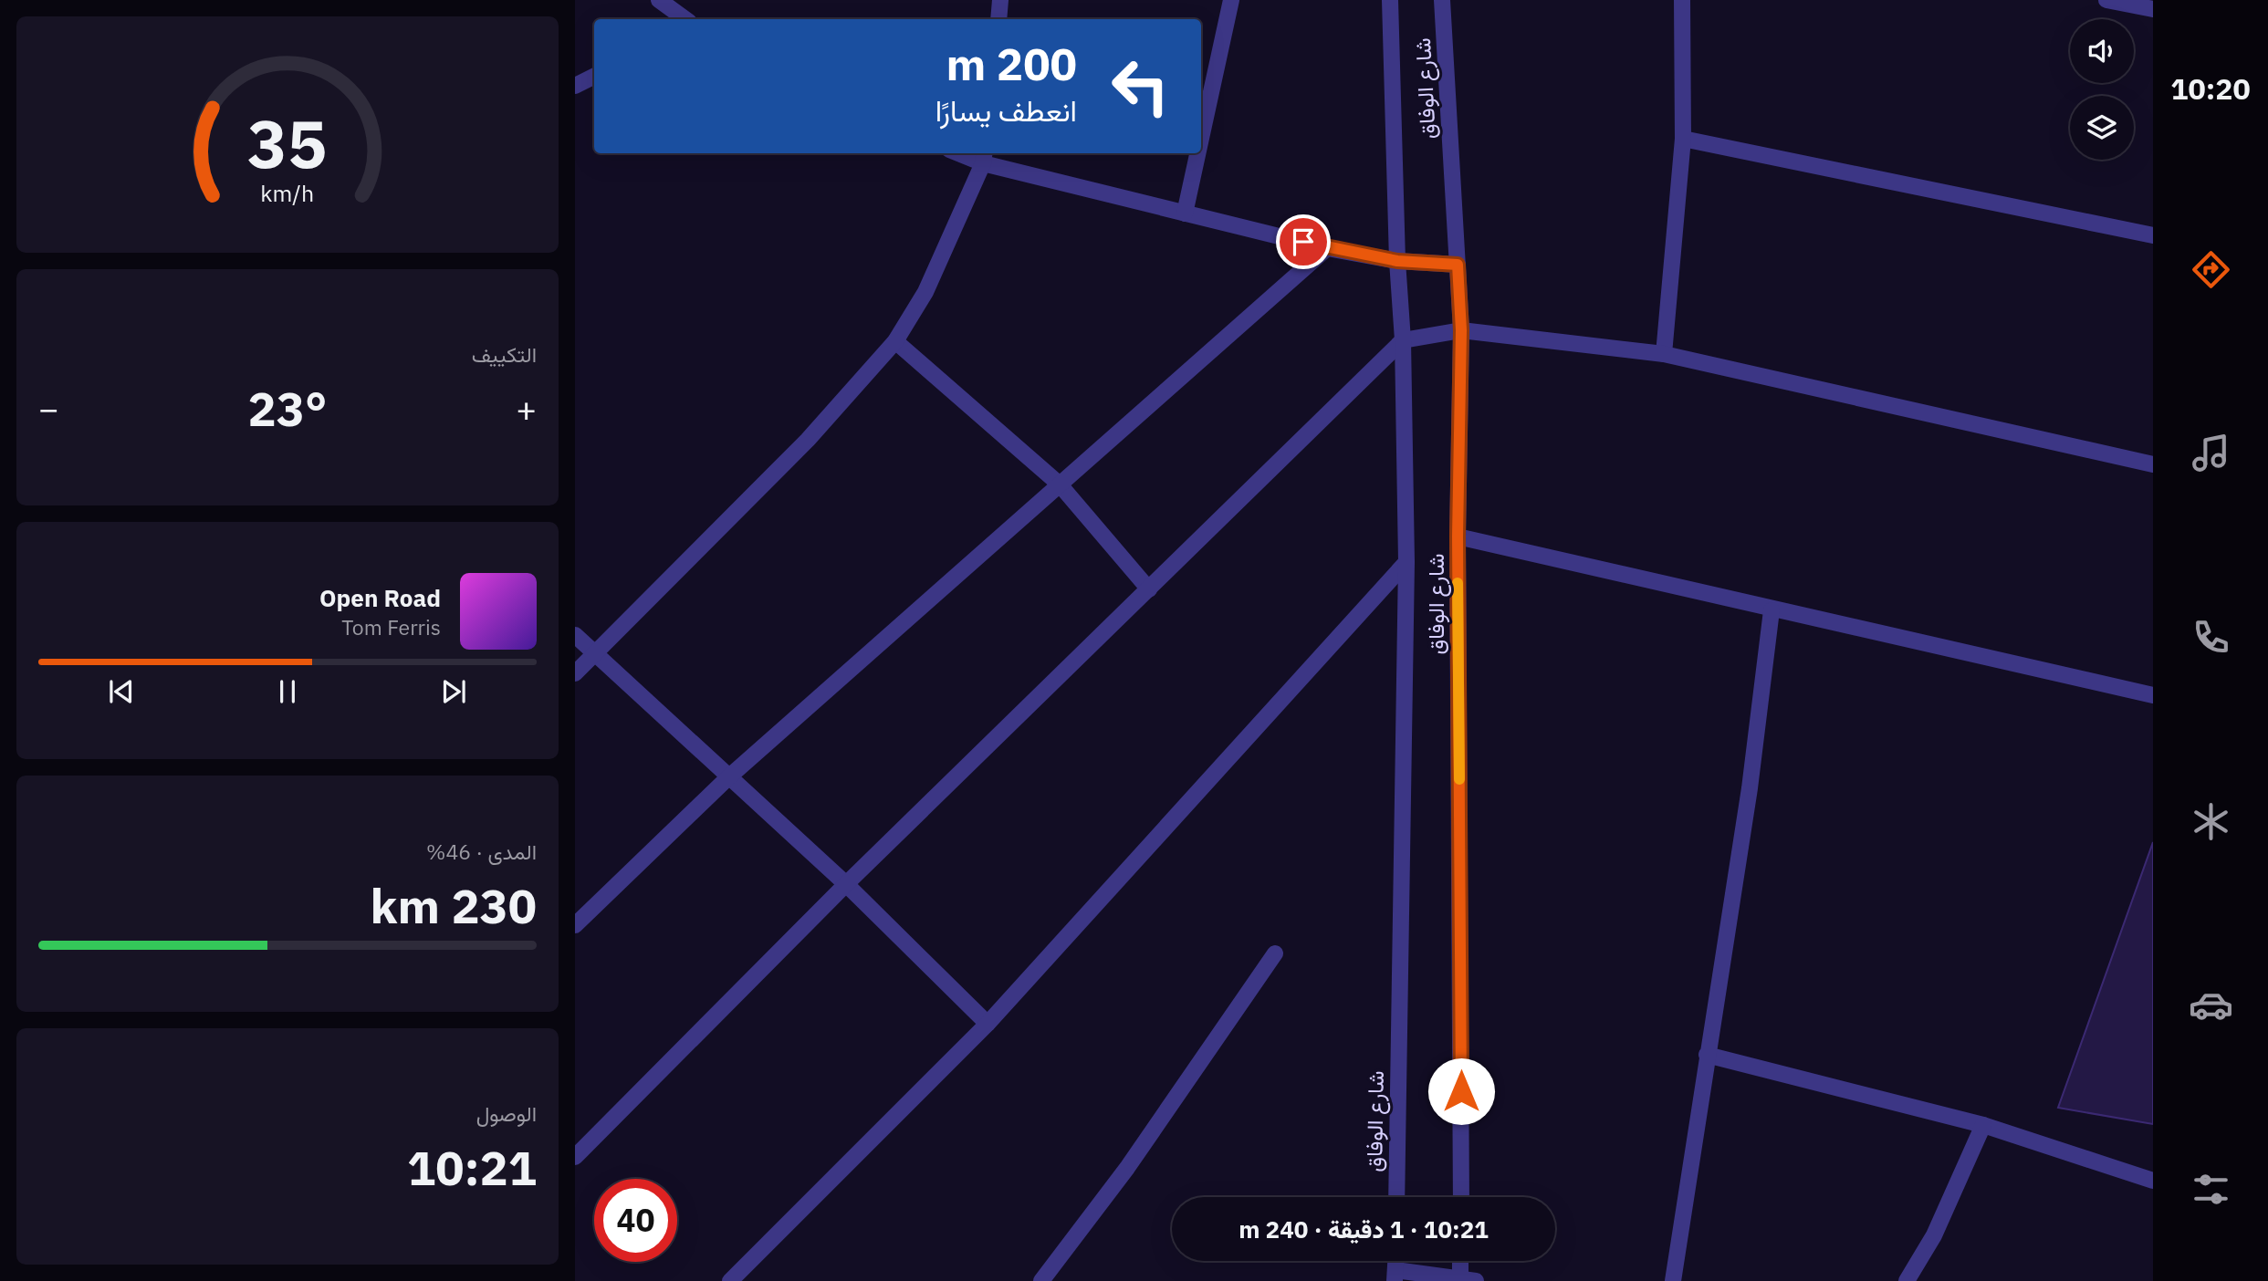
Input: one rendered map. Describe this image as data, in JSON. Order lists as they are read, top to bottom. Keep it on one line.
{"streets":{"street":["شارع الوفاق"]},"page":{"tabs":"10:20","turn":["200 m","انعطف يسارًا"],"tile":["التكييف",["المدى · 46%","230 km"],["الوصول","10:21"]],"heat":["−","23°","+"],"song":["Open Road","Tom Ferris"],"limit":"40","trip":"10:21 · 1 دقيقة · 240 m","gauge":["35","km/h"]}}
